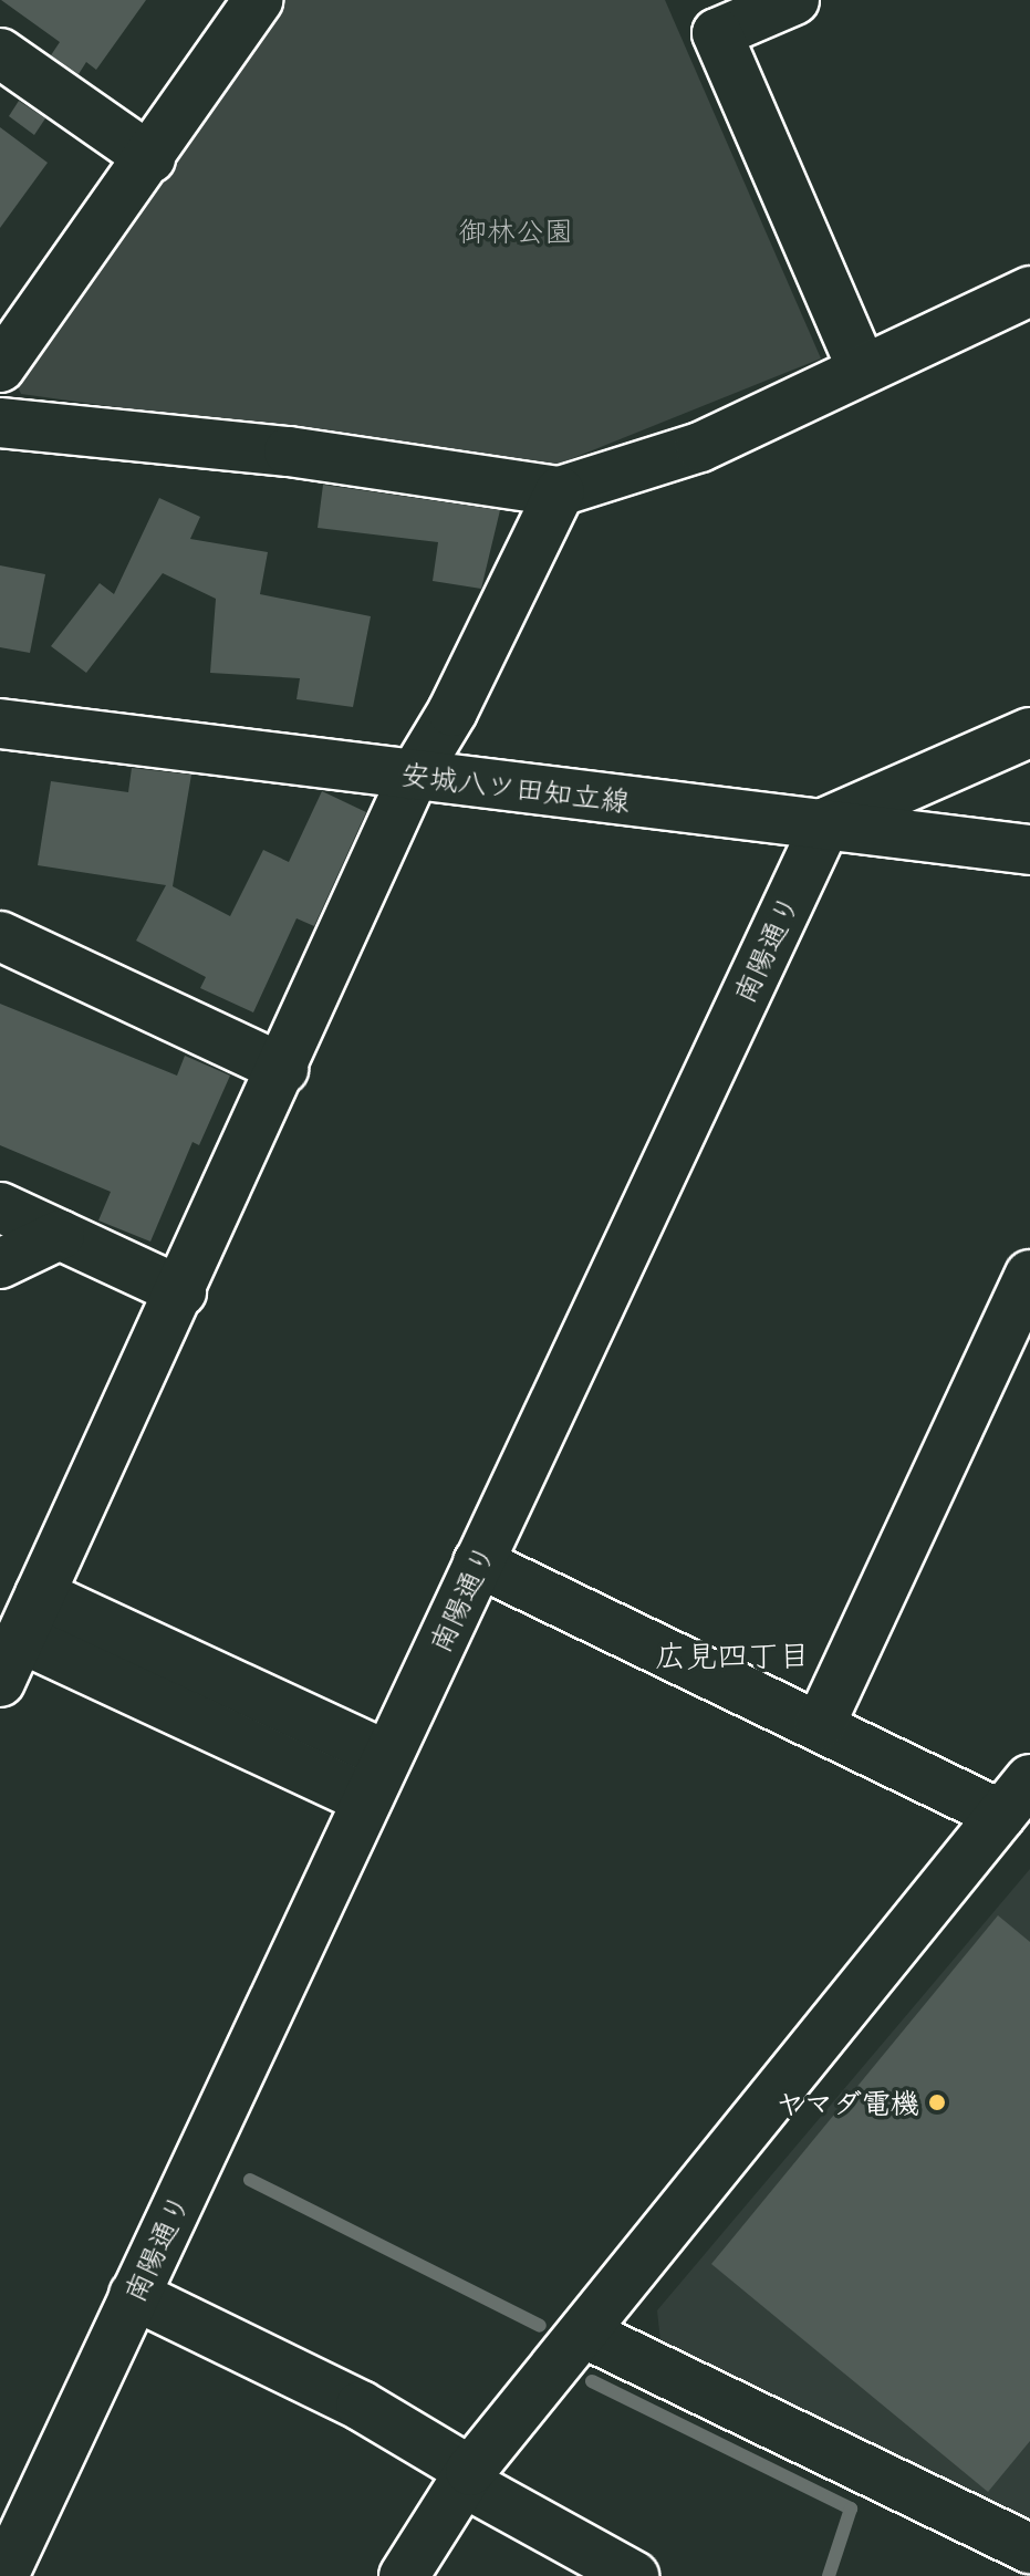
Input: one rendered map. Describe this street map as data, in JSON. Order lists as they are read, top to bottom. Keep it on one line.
{"streets":{"street":["安城八ツ田知立線","南陽通り"]},"crossings":[["安城八ツ田知立線","南陽通り"]],"districts":["広見四丁目"],"parks":["御林公園"],"places":["ヤマダ電機"]}
